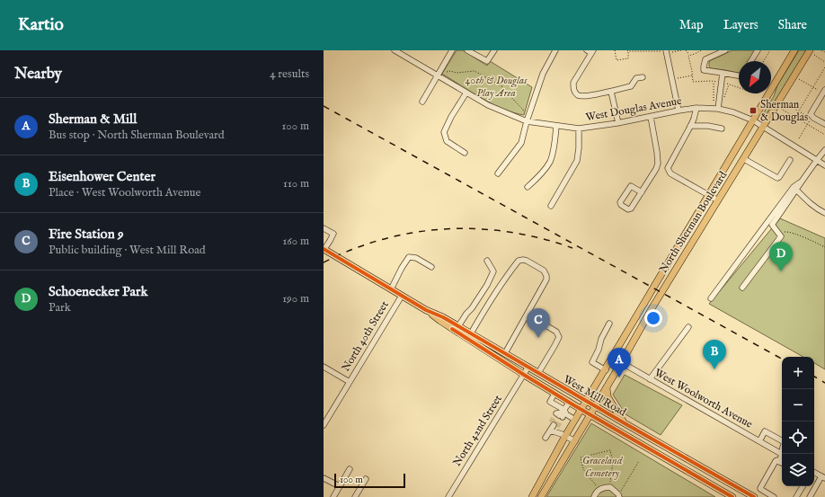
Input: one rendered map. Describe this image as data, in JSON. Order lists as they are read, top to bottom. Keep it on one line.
{"streets":{"main road":["North Sherman Boulevard","West Mill Road"],"street":["West Douglas Avenue","North 40th Street","West Woolworth Avenue","North 42nd Street"]},"crossings":[["West Douglas Avenue","North Sherman Boulevard"],["North Sherman Boulevard","West Mill Road"],["North Sherman Boulevard","West Woolworth Avenue"],["North 40th Street","West Mill Road"],["West Mill Road","North 42nd Street"]],"parks":["40th & Douglas Play Area","Graceland Cemetery"],"places":{"transit":["Sherman & Douglas"]},"scale_bar":"100 m","north":"bottom left","page":{"header":"Kartio","nav":["Map","Layers","Share"],"heading":["Nearby","4 results"],"list":[{"mark":"A","name":"Sherman & Mill","note":"Bus stop · North Sherman Boulevard","value":"100 m"},{"mark":"B","name":"Eisenhower Center","note":"Place · West Woolworth Avenue","value":"110 m"},{"mark":"C","name":"Fire Station 9","note":"Public building · West Mill Road","value":"160 m"},{"mark":"D","name":"Schoenecker Park","note":"Park","value":"190 m"}],"pins":["D","C","B","A"],"map_buttons":["+","−"],"scale":"100 m"}}
